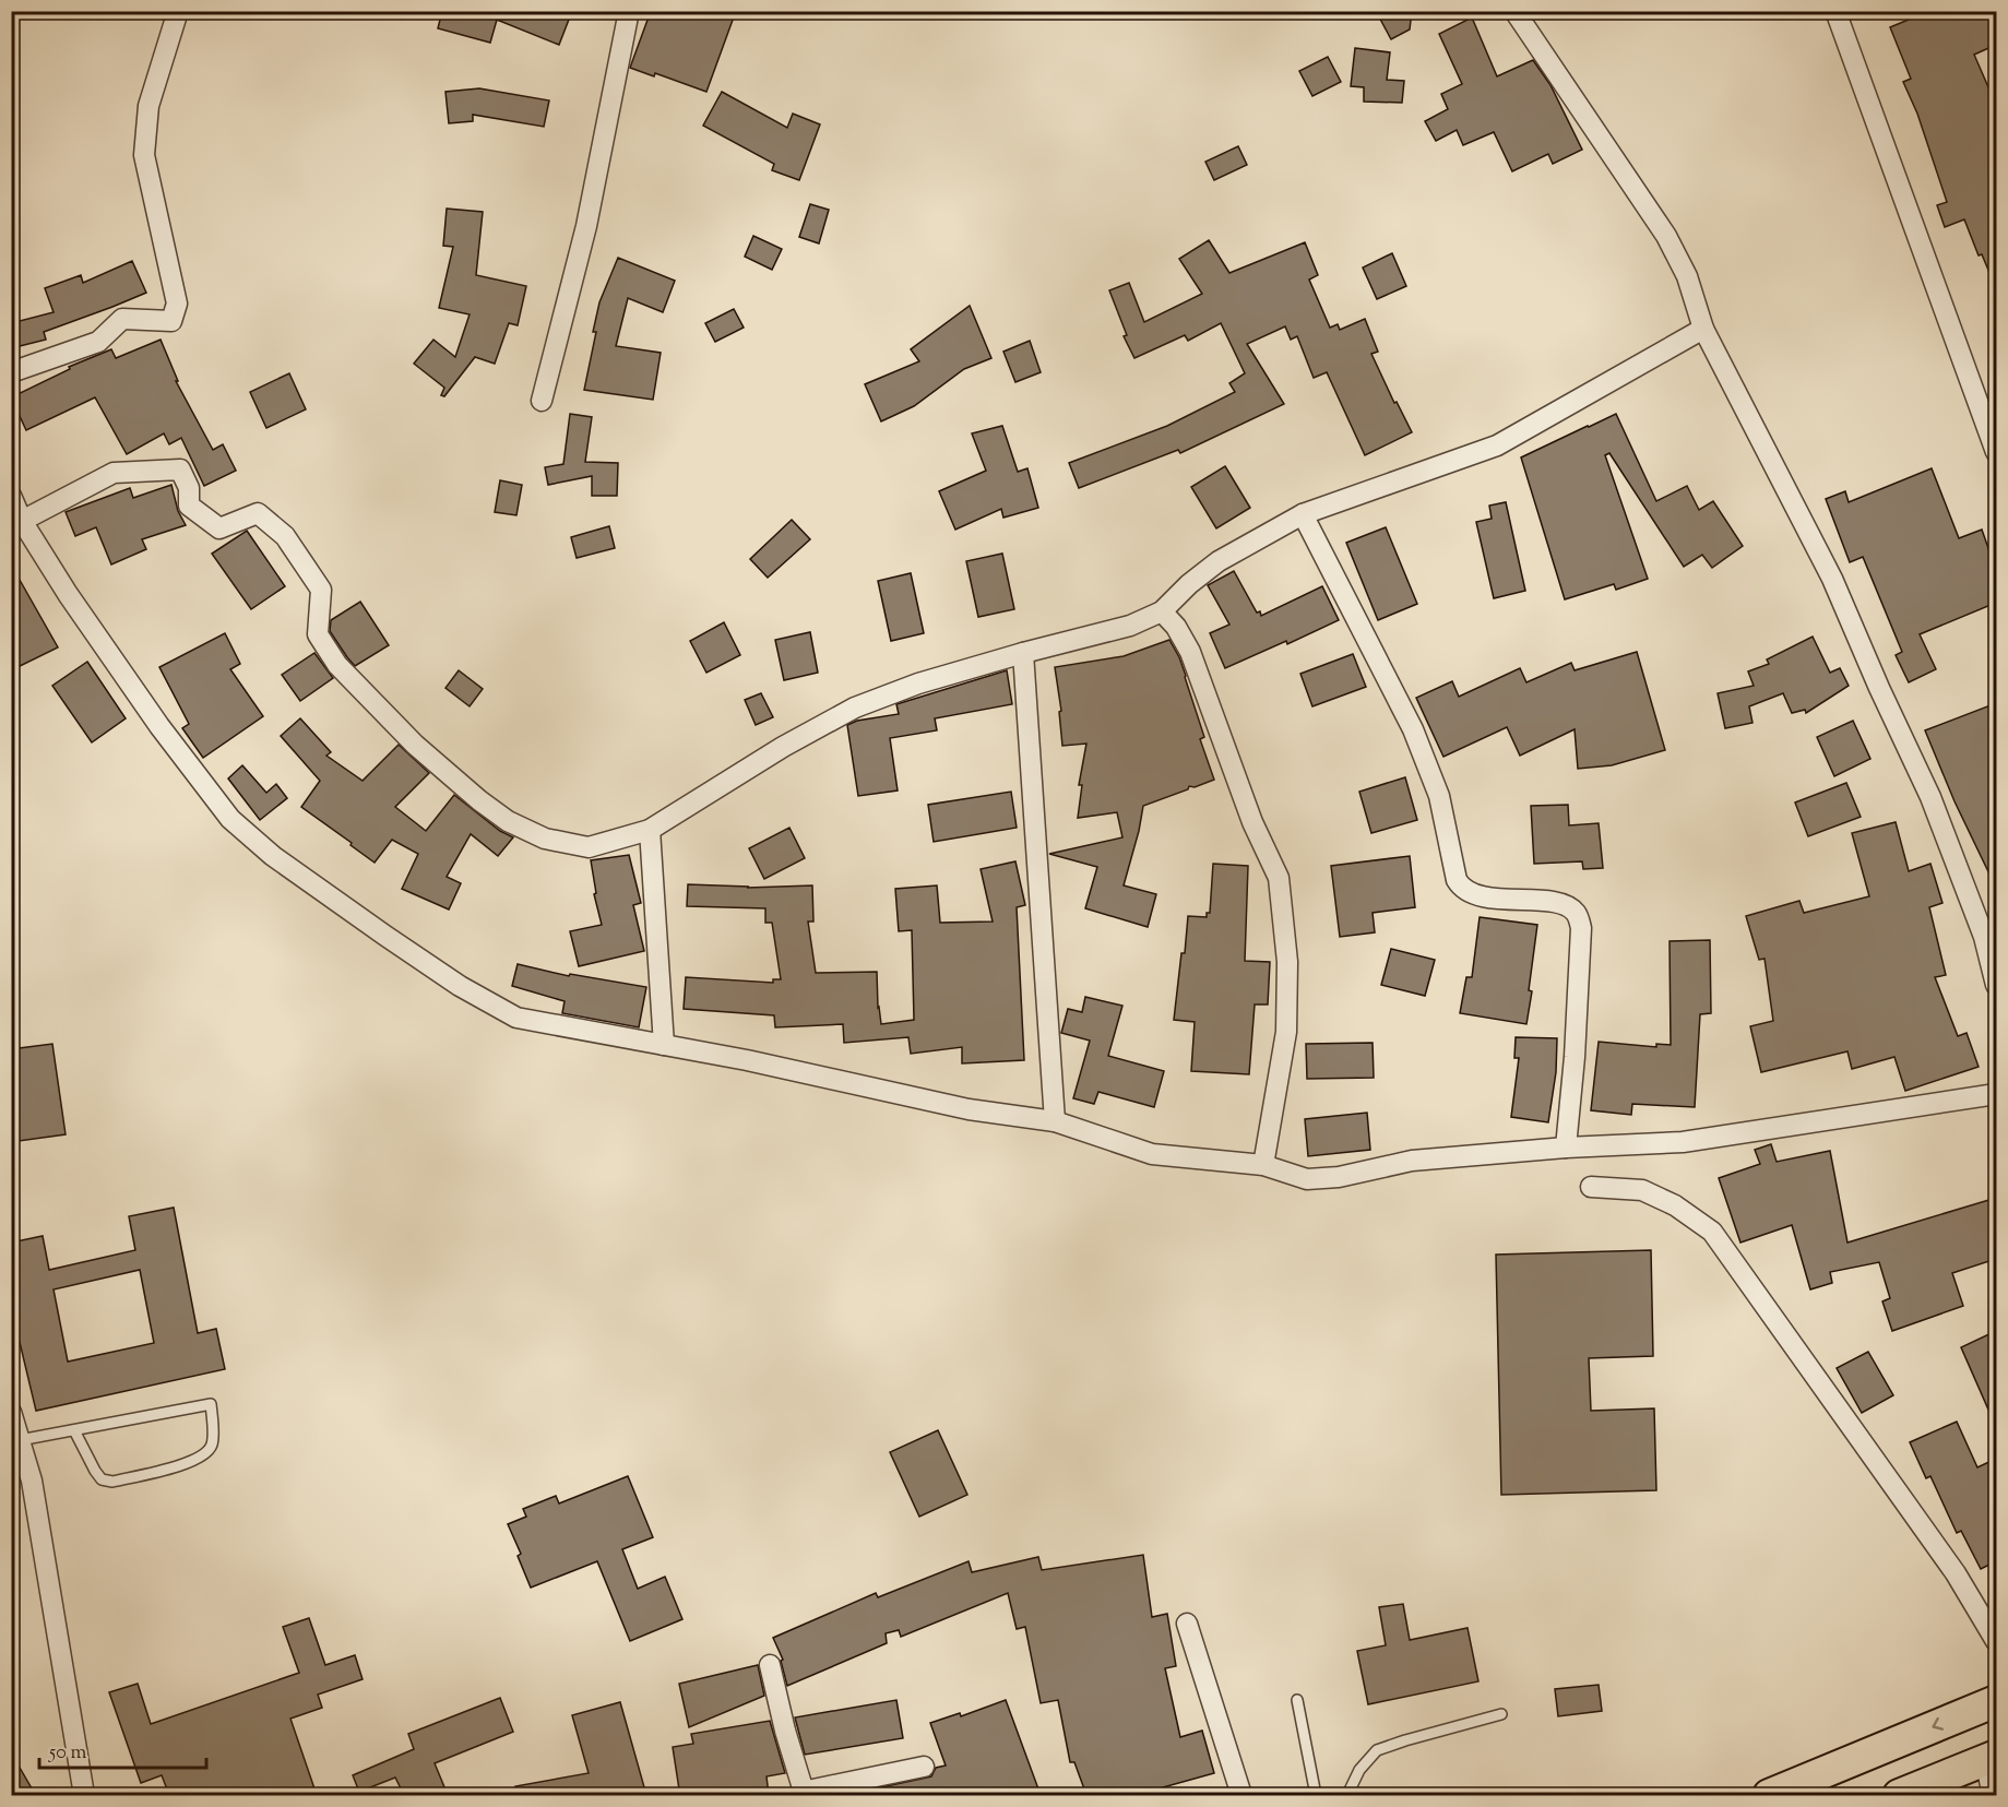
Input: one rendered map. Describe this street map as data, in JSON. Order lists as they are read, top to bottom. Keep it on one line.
{"scale_bar":"50 m"}
